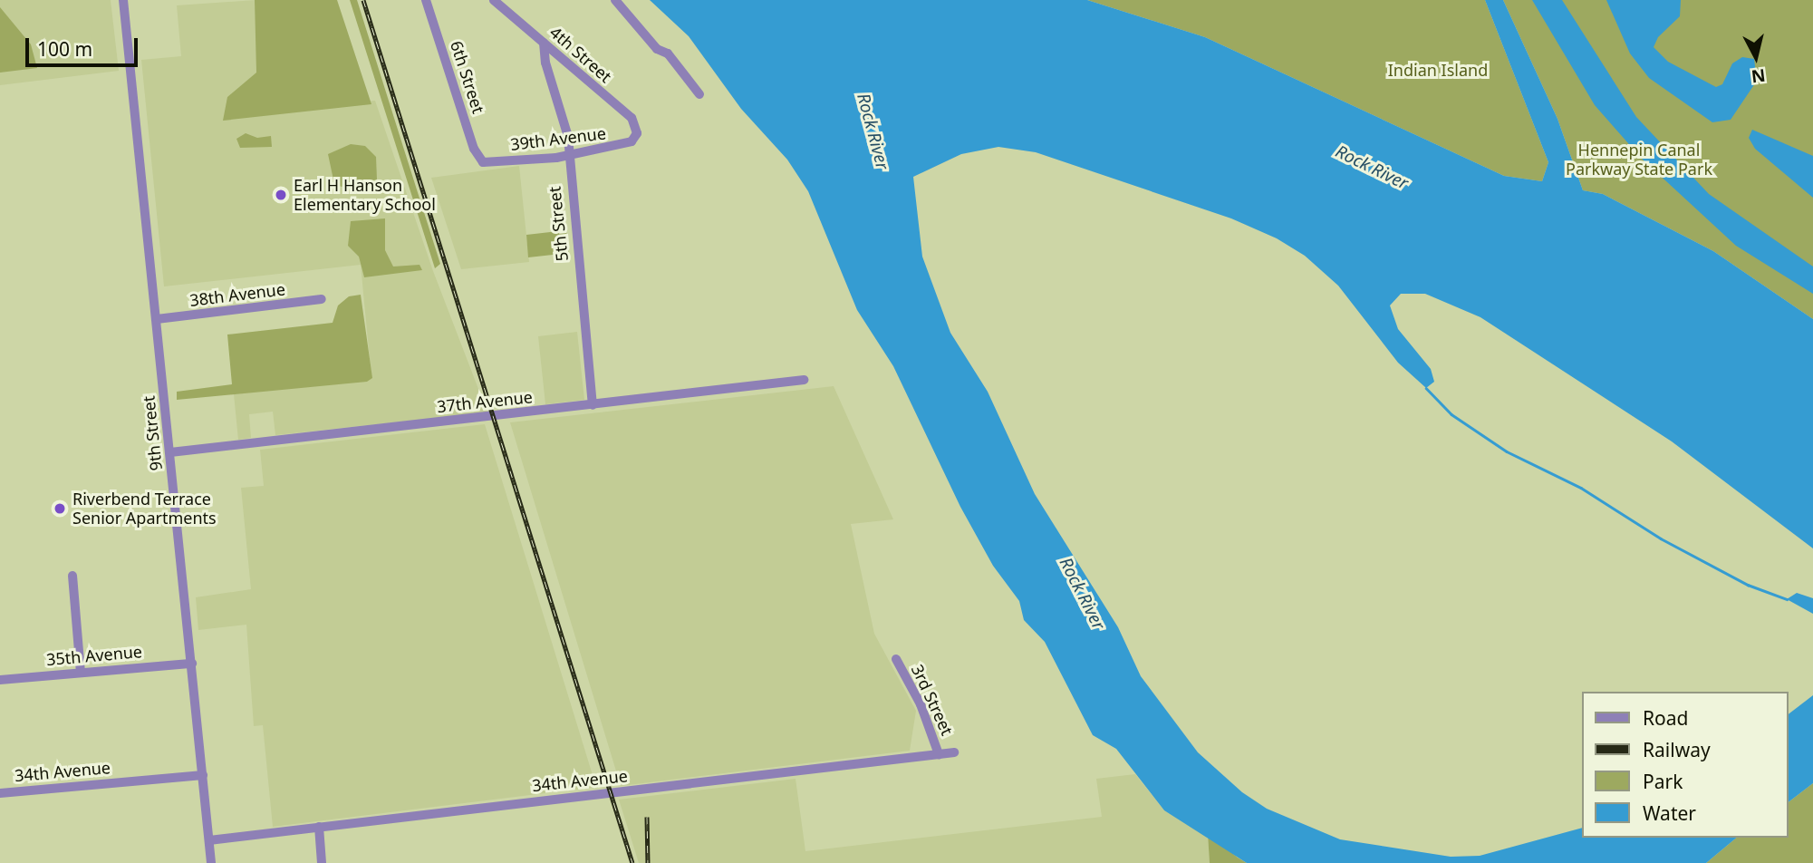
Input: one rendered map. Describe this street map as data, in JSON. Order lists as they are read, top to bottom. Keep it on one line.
{"streets":{"street":["4th Street","6th Street","39th Avenue","5th Street","38th Avenue","37th Avenue","9th Street","35th Avenue","3rd Street","34th Avenue"]},"crossings":[["4th Street","39th Avenue"],["4th Street","5th Street"],["6th Street","39th Avenue"],["39th Avenue","5th Street"],["5th Street","37th Avenue"],["38th Avenue","9th Street"],["37th Avenue","9th Street"],["9th Street","35th Avenue"],["9th Street","34th Avenue"],["3rd Street","34th Avenue"]],"water":["Rock River"],"parks":["Indian Island","Hennepin Canal Parkway State Park"],"places":["Earl H Hanson Elementary School","Riverbend Terrace Senior Apartments"],"legend":["Road","Railway","Park","Water"],"scale_bar":"100 m","north":"bottom"}
